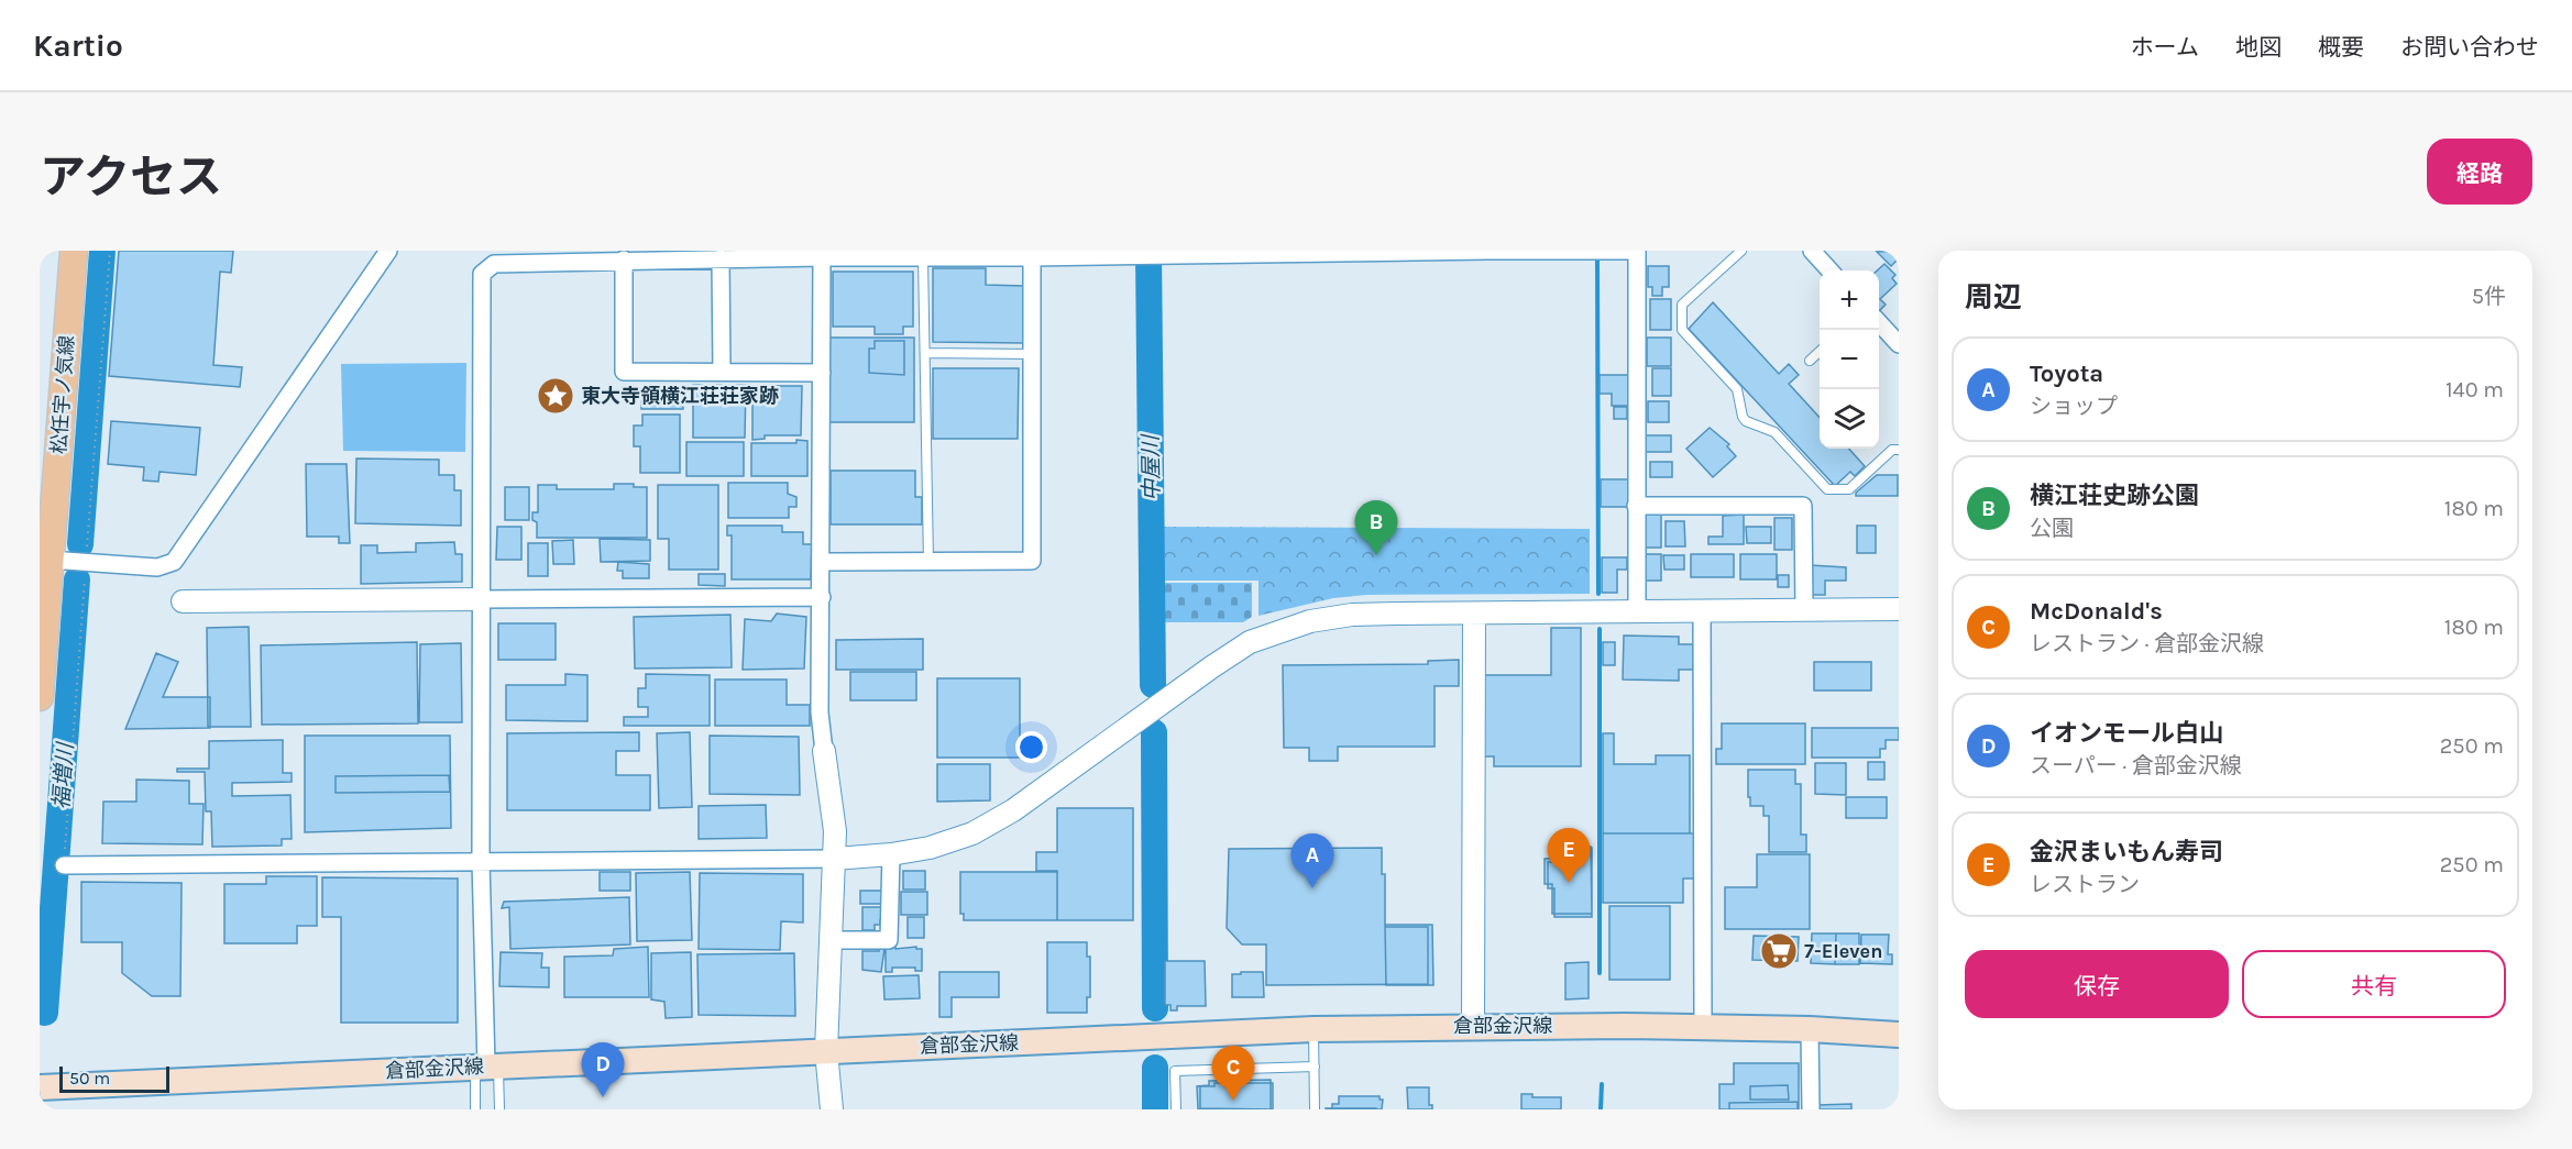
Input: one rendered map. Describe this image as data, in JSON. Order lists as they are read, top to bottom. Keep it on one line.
{"streets":{"main road":["松任宇ノ気線","倉部金沢線"]},"water":["中屋川","福増川"],"places":{"place":["東大寺領横江荘荘家跡"],"supermarket":["7-Eleven"]},"scale_bar":"50 m","page":{"header":"Kartio","nav":["ホーム","地図","概要","お問い合わせ"],"title":"アクセス","buttons":["経路",["保存","共有"]],"heading":["周辺","5件"],"map_buttons":["+","−"],"list":[{"mark":"A","name":"Toyota","note":"ショップ","value":"140 m"},{"mark":"B","name":"横江荘史跡公園","note":"公園","value":"180 m"},{"mark":"C","name":"McDonald's","note":"レストラン · 倉部金沢線","value":"180 m"},{"mark":"D","name":"イオンモール白山","note":"スーパー · 倉部金沢線","value":"250 m"},{"mark":"E","name":"金沢まいもん寿司","note":"レストラン","value":"250 m"}],"pins":["B","E","A","D","C"],"scale":"50 m"}}
